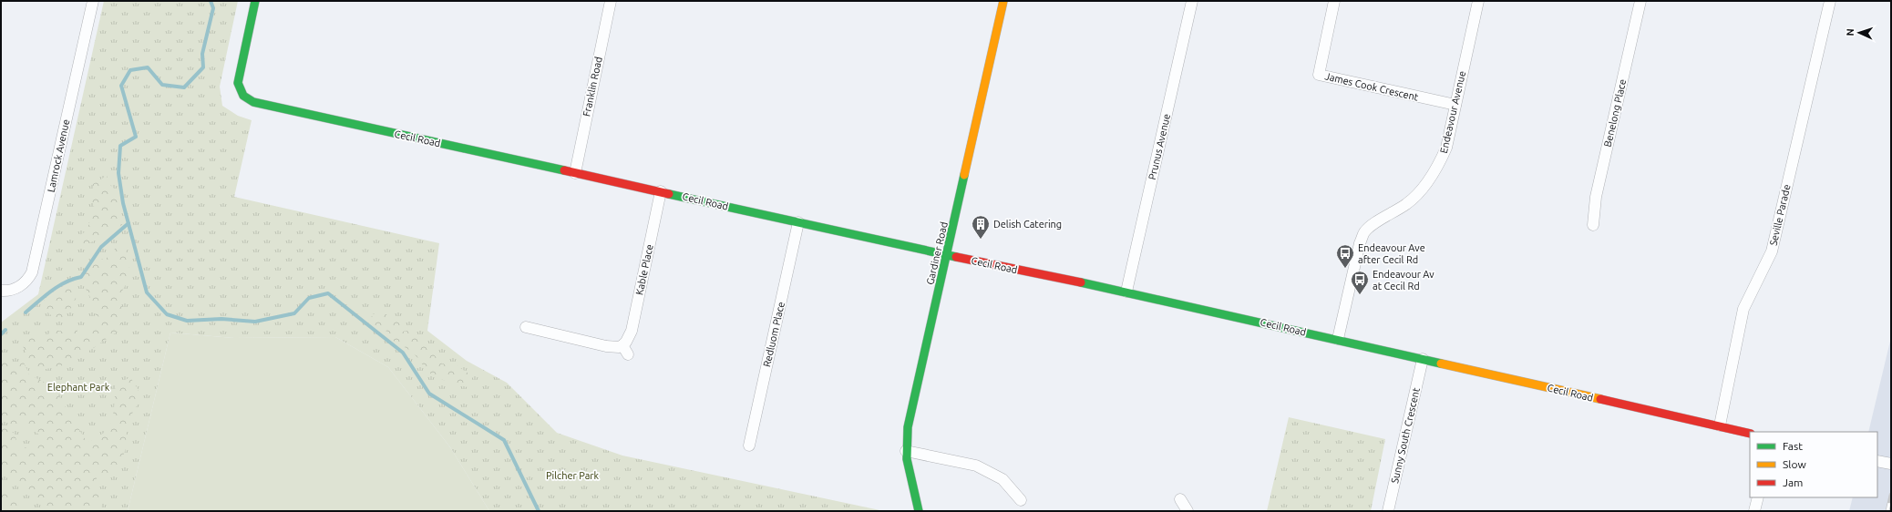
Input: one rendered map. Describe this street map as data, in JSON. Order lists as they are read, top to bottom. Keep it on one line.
{"streets":{"street":["Franklin Road","James Cook Crescent","Endeavour Avenue","Benelong Place","Cecil Road","Prunus Avenue","Lamrock Avenue","Seville Parade","Gardiner Road","Kable Place","Redluom Place","Sunny South Crescent"]},"crossings":[["Franklin Road","Cecil Road"],["James Cook Crescent","Endeavour Avenue"],["Endeavour Avenue","Cecil Road"],["Cecil Road","Prunus Avenue"],["Cecil Road","Seville Parade"],["Cecil Road","Gardiner Road"],["Cecil Road","Kable Place"],["Cecil Road","Redluom Place"],["Cecil Road","Sunny South Crescent"]],"parks":["Elephant Park","Pilcher Park"],"places":{"building":["Delish Catering"],"bus stop":["Endeavour Ave after Cecil Rd","Endeavour Av at Cecil Rd"]},"legend":["Fast","Slow","Jam"],"north":"left"}
